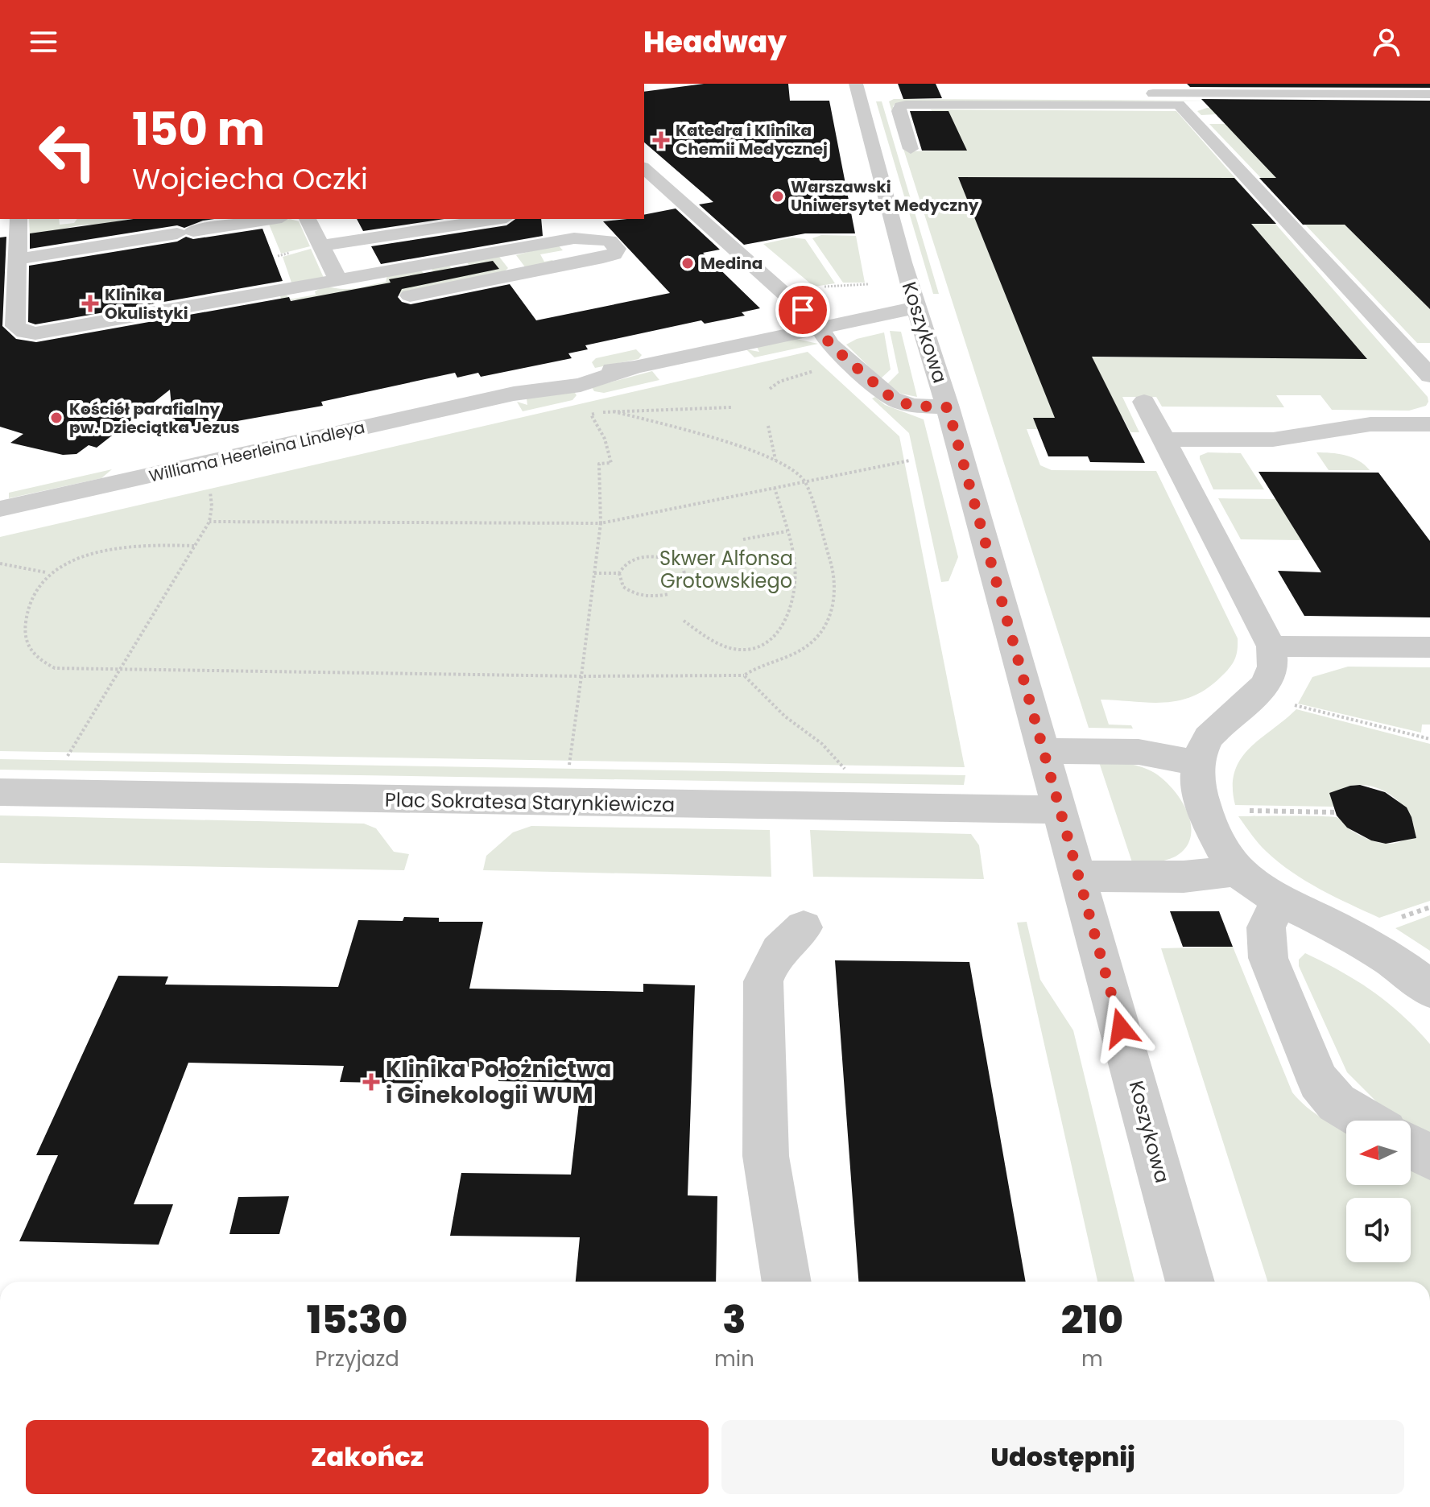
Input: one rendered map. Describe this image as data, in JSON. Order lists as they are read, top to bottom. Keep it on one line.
{"streets":{"street":["Koszykowa","Williama Heerleina Lindleya","Plac Sokratesa Starynkiewicza"]},"crossings":[["Koszykowa","Williama Heerleina Lindleya"],["Koszykowa","Plac Sokratesa Starynkiewicza"]],"parks":["Skwer Alfonsa Grotowskiego"],"places":{"health":["Katedra i Klinika Chemii Medycznej","Klinika Okulistyki","Klinika Położnictwa i Ginekologii WUM"],"other":["Warszawski Uniwersytet Medyczny","Medina","Kościół parafialny pw. Dzieciątka Jezus"]},"north":"left","page":{"header":"Headway","turn":["150 m","Wojciecha Oczki"],"eta":["15:30","Przyjazd","3","min","210","m"],"buttons":["Zakończ","Udostępnij"]}}
